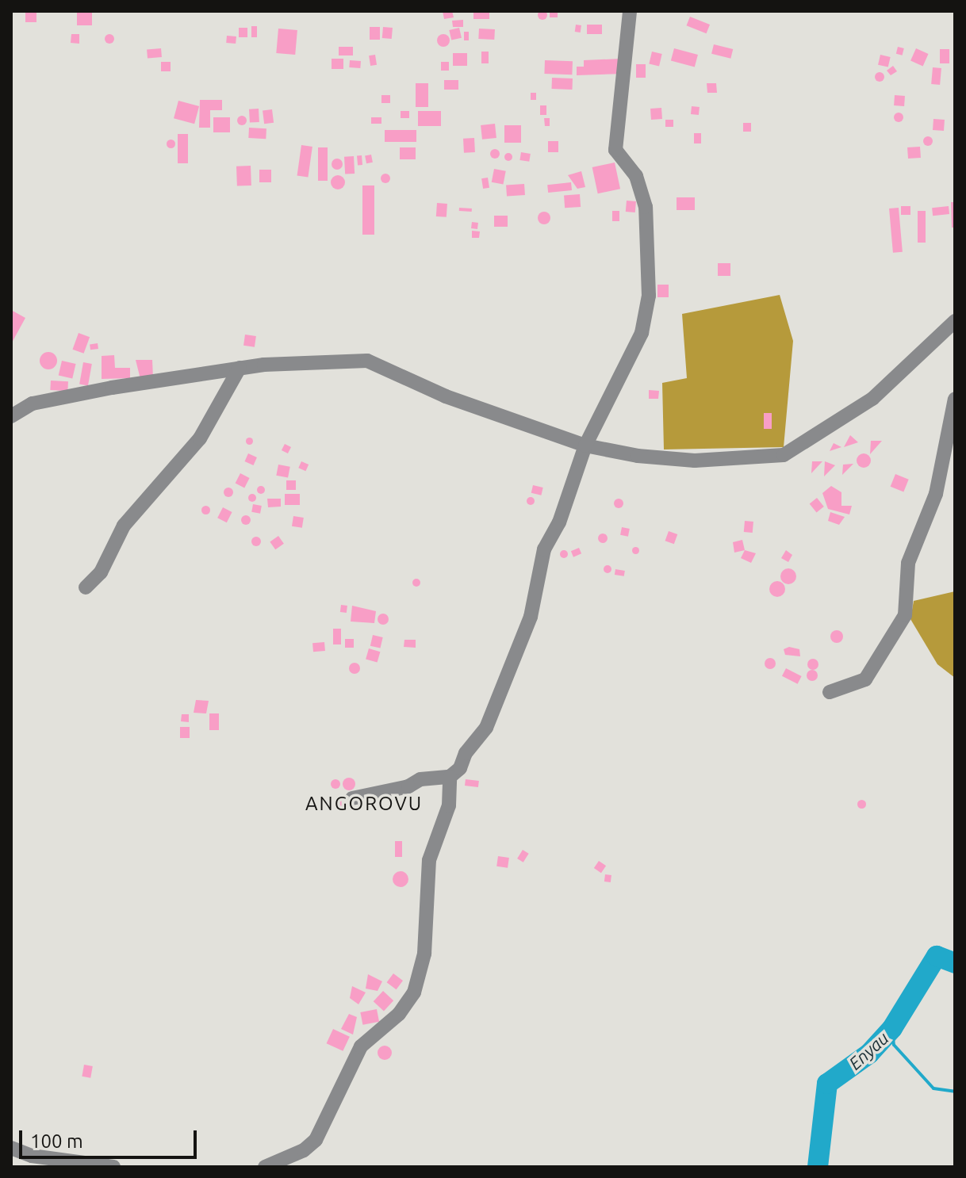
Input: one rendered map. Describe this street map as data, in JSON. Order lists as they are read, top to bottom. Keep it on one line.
{"districts":["ANGOROVU"],"water":["Enyau"],"scale_bar":"100 m"}
